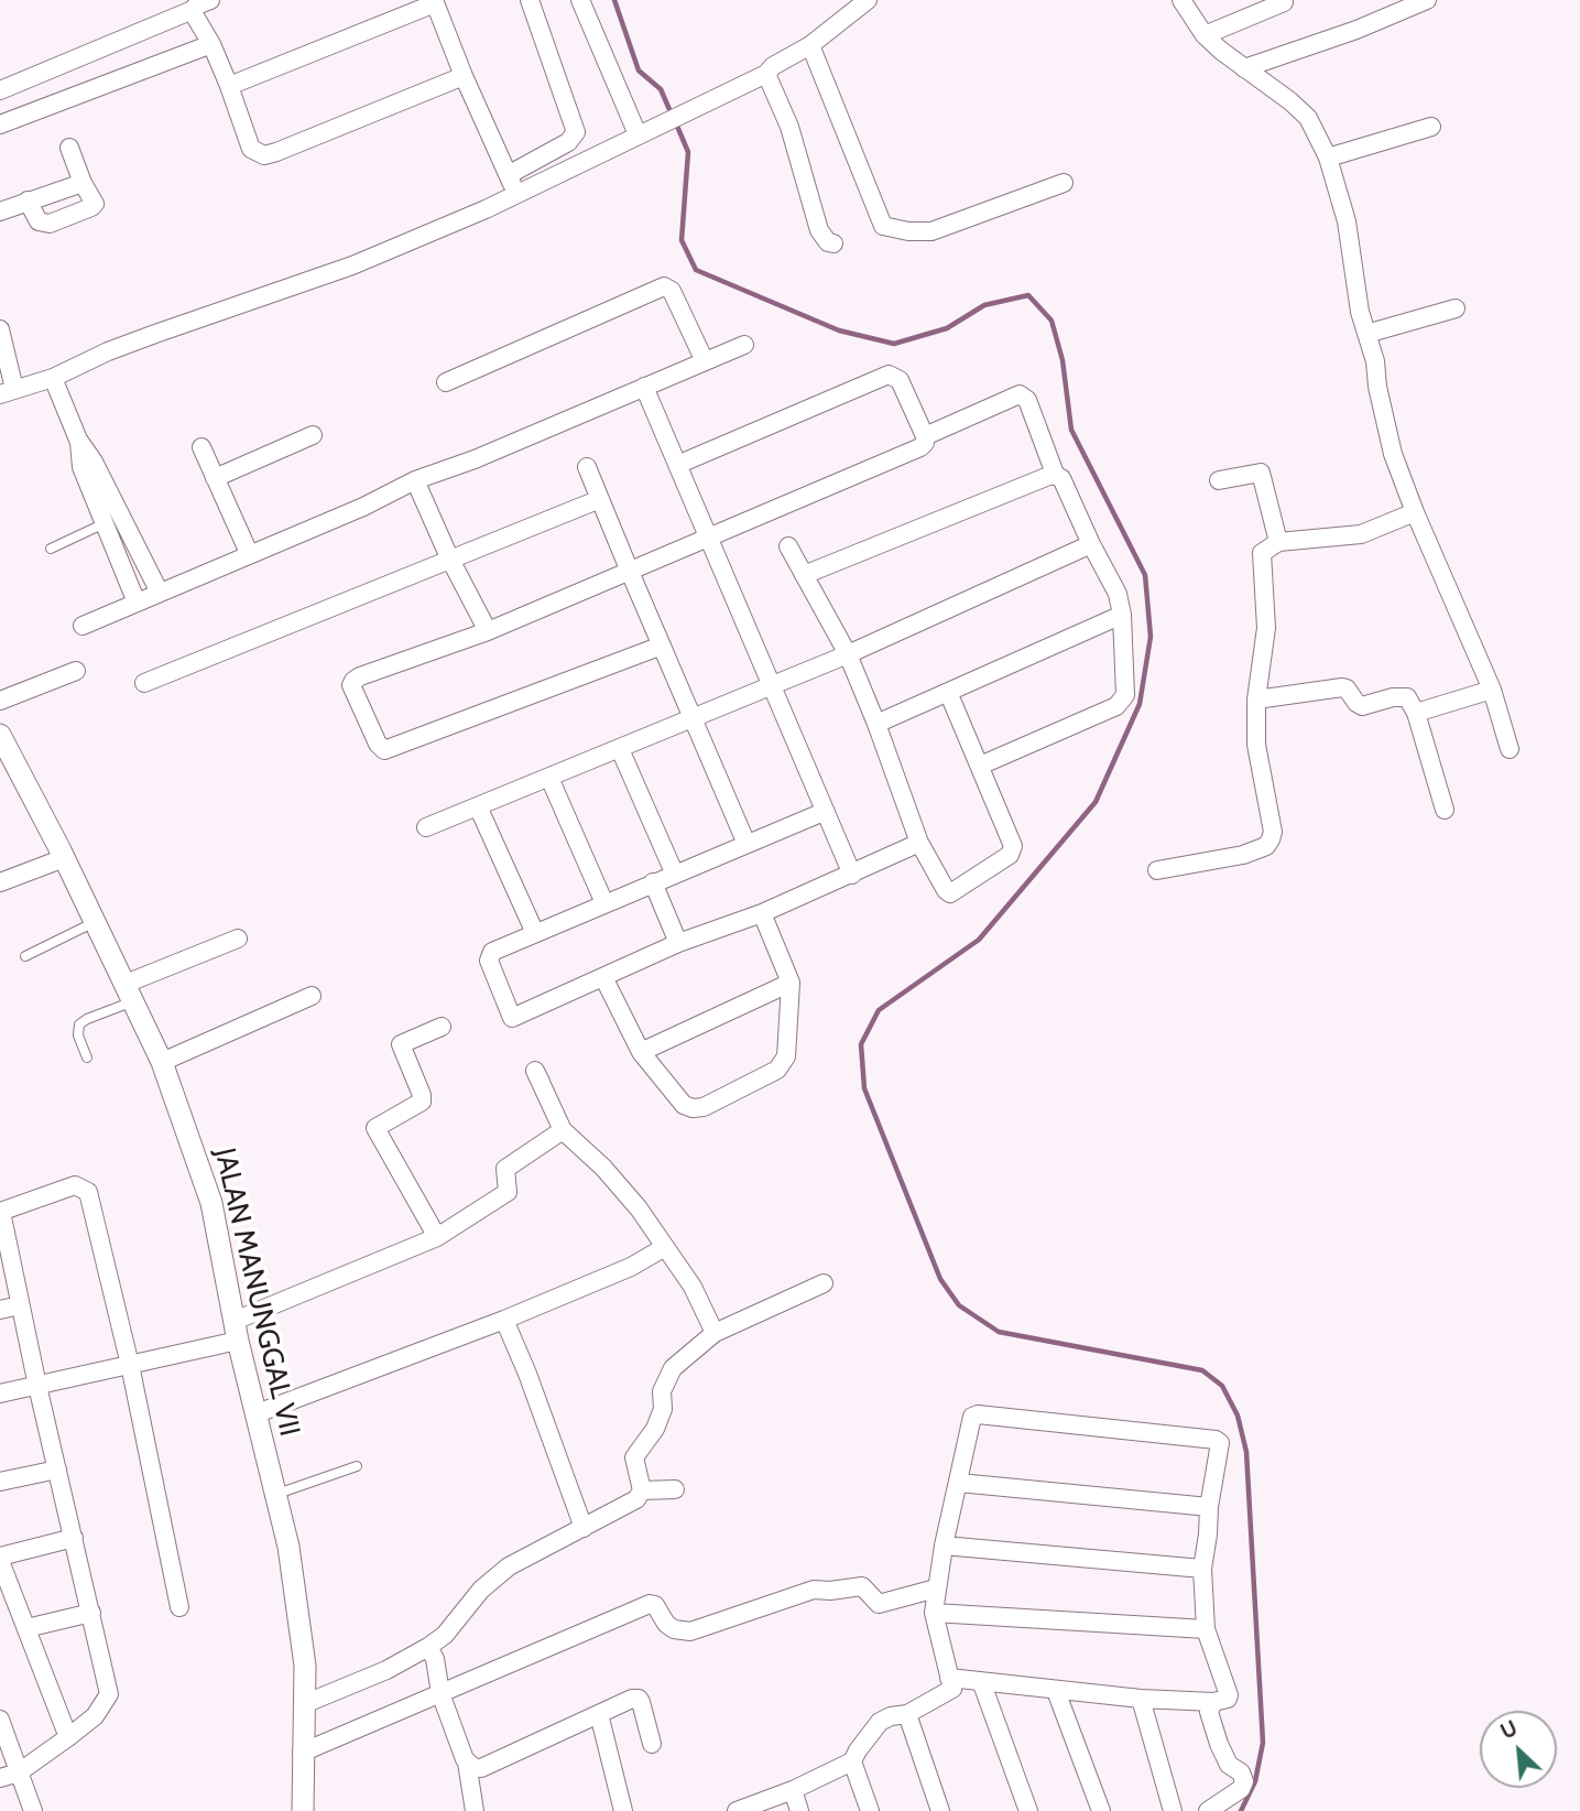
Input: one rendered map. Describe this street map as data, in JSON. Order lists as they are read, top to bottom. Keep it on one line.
{"streets":{"street":["JALAN MANUNGGAL VII"]},"north":"top left"}
